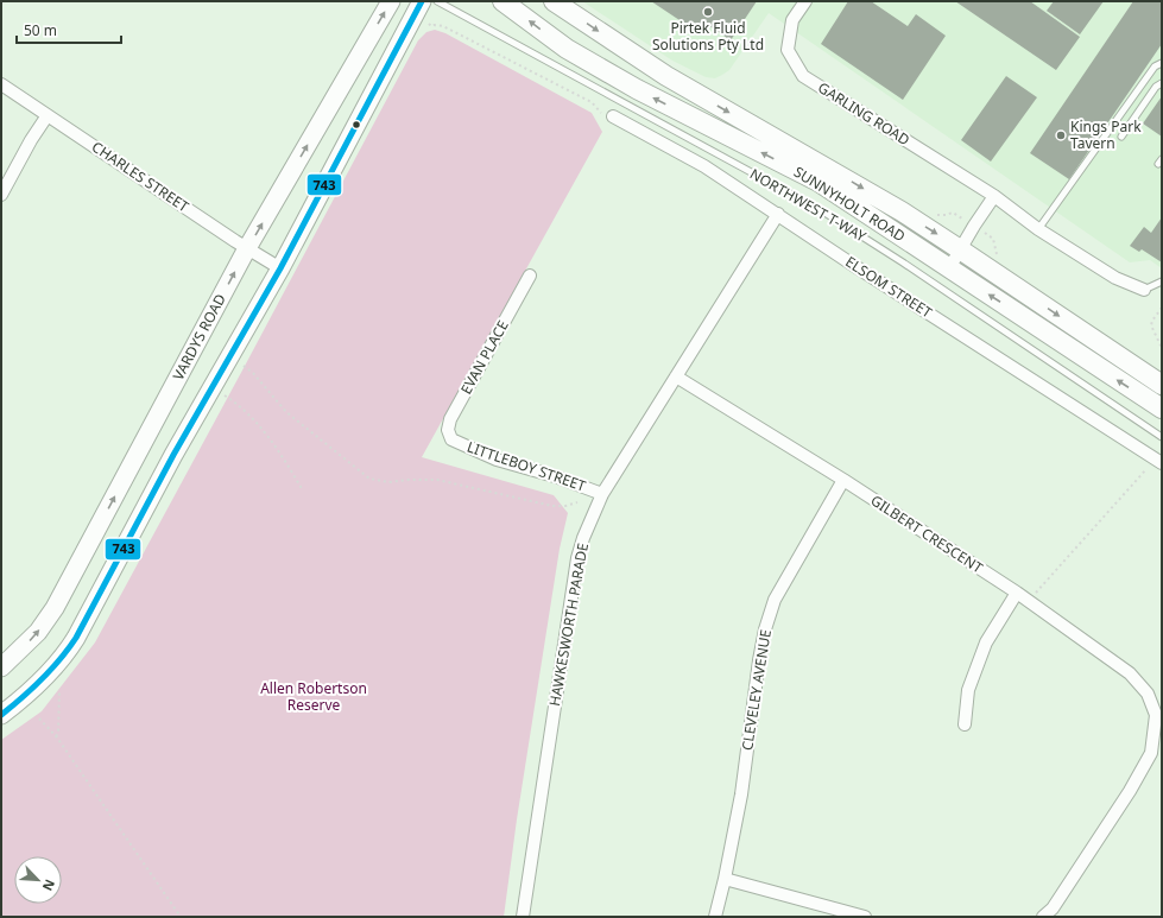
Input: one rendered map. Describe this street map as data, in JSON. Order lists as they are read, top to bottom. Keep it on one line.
{"streets":{"main road":["SUNNYHOLT ROAD","VARDYS ROAD"],"street":["GARLING ROAD","CHARLES STREET","ELSOM STREET","EVAN PLACE","LITTLEBOY STREET","GILBERT CRESCENT","HAWKESWORTH PARADE","CLEVELEY AVENUE"],"lane":["NORTHWEST T-WAY"]},"crossings":[["CHARLES STREET","VARDYS ROAD"],["ELSOM STREET","HAWKESWORTH PARADE"],["EVAN PLACE","LITTLEBOY STREET"],["LITTLEBOY STREET","HAWKESWORTH PARADE"],["GILBERT CRESCENT","HAWKESWORTH PARADE"],["GILBERT CRESCENT","CLEVELEY AVENUE"]],"parks":["Allen Robertson Reserve"],"places":["Pirtek Fluid Solutions Pty Ltd","Kings Park Tavern"],"lines":["transit line 743"],"scale_bar":"50 m","north":"bottom right"}
